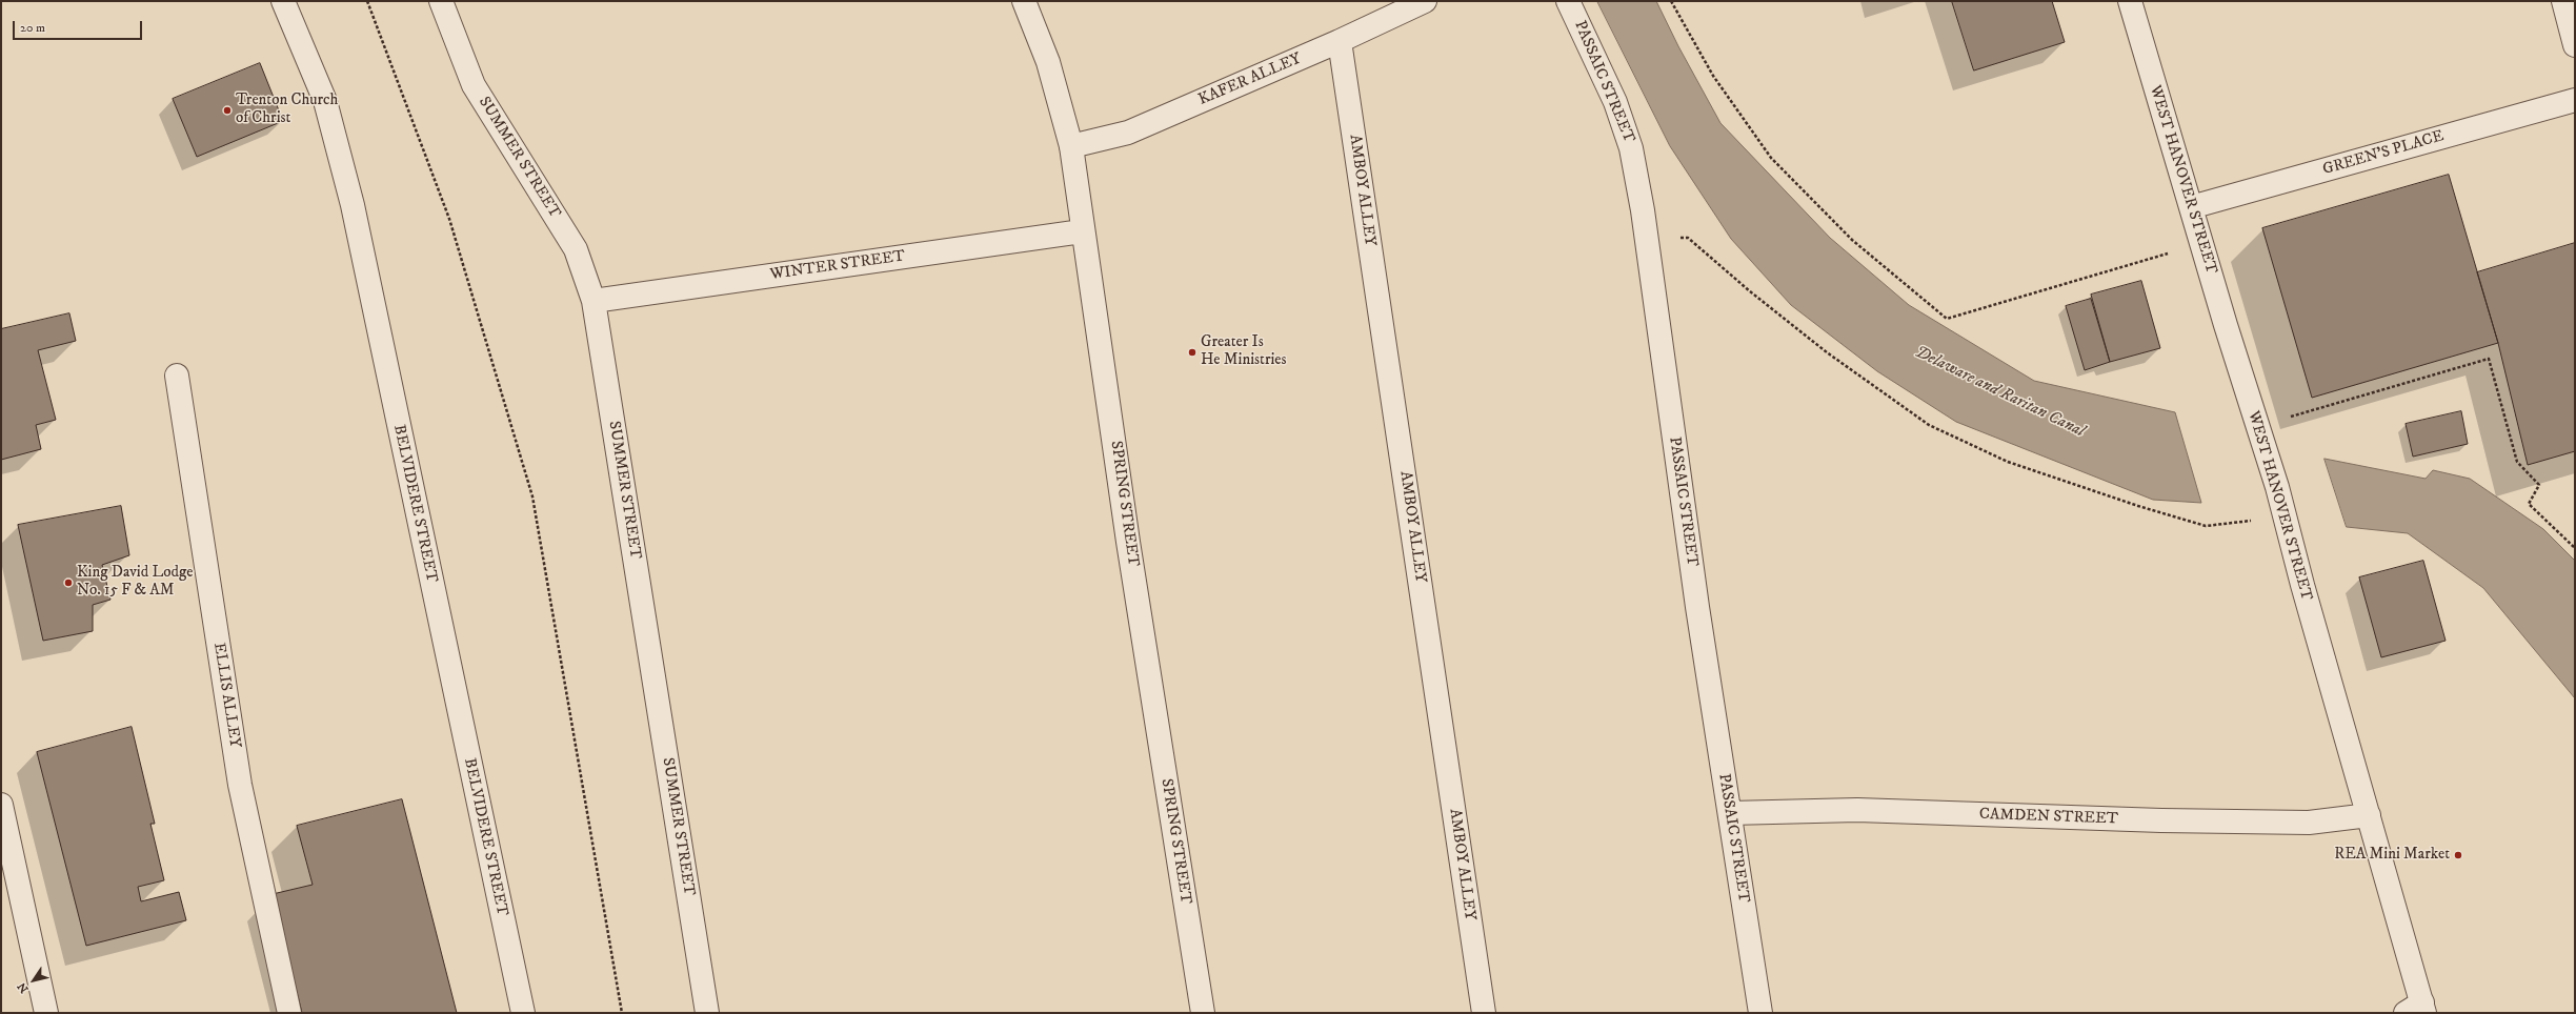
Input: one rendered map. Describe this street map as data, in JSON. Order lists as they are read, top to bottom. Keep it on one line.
{"streets":{"street":["KAFER ALLEY","PASSAIC STREET","GREEN'S PLACE","SUMMER STREET","WEST HANOVER STREET","AMBOY ALLEY","WINTER STREET","BELVIDERE STREET","SPRING STREET","ELLIS ALLEY","CAMDEN STREET"]},"crossings":[["KAFER ALLEY","AMBOY ALLEY"],["KAFER ALLEY","SPRING STREET"],["PASSAIC STREET","CAMDEN STREET"],["GREEN'S PLACE","WEST HANOVER STREET"],["SUMMER STREET","WINTER STREET"],["WEST HANOVER STREET","CAMDEN STREET"],["WINTER STREET","SPRING STREET"]],"water":["Delaware and Raritan Canal"],"places":["Trenton Church of Christ","Greater Is He Ministries","King David Lodge No. 15 F & AM","REA Mini Market"],"scale_bar":"20 m","north":"bottom left"}
